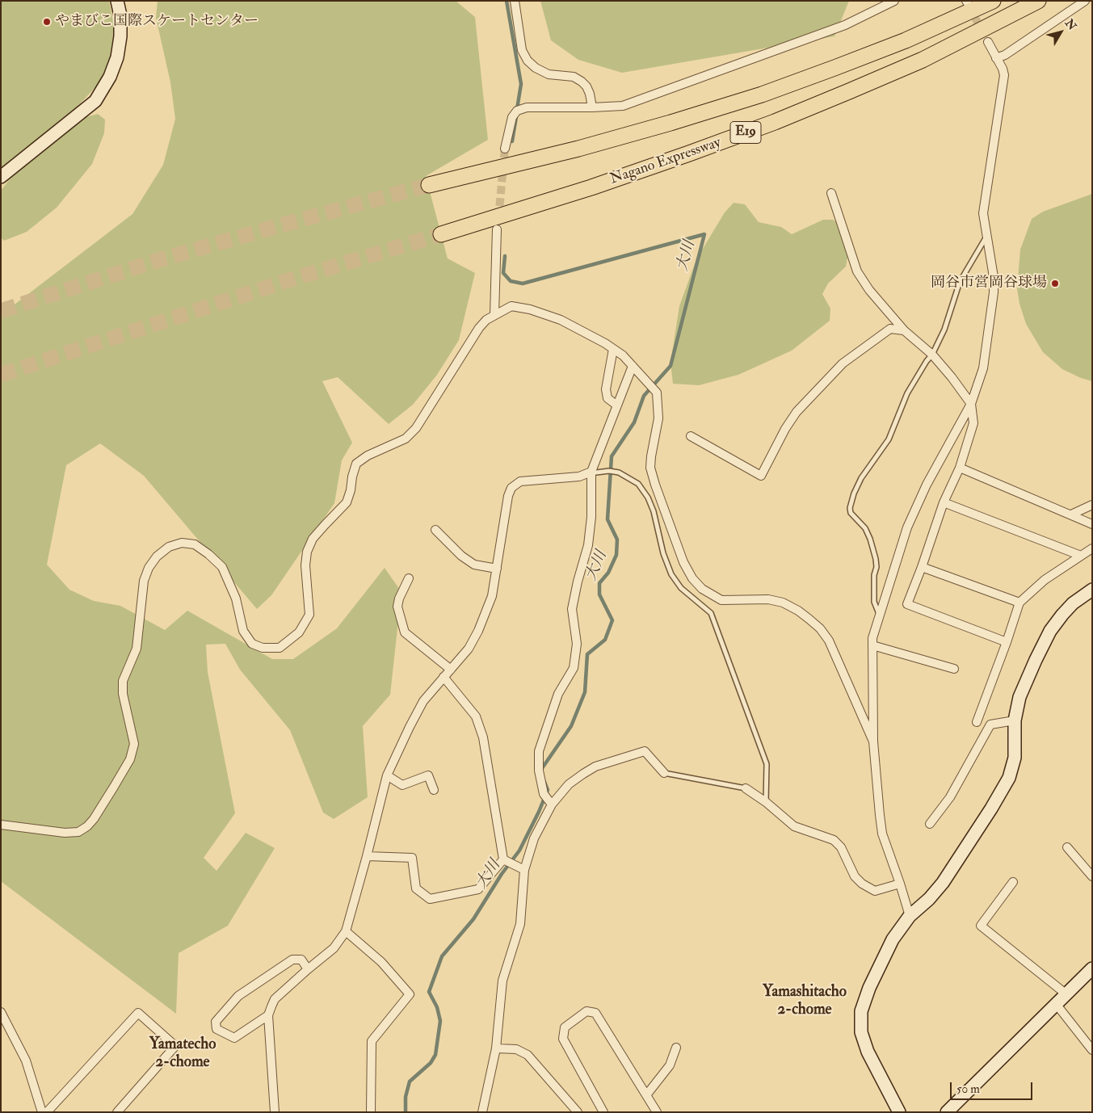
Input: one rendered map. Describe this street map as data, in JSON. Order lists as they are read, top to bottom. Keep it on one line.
{"streets":{"highway":["E19","Nagano Expressway"]},"districts":["Yamashitacho 2-chome","Yamatecho 2-chome"],"water":["大川"],"places":["やまびこ国際スケートセンター","岡谷市営岡谷球場"],"scale_bar":"50 m","north":"top right"}
